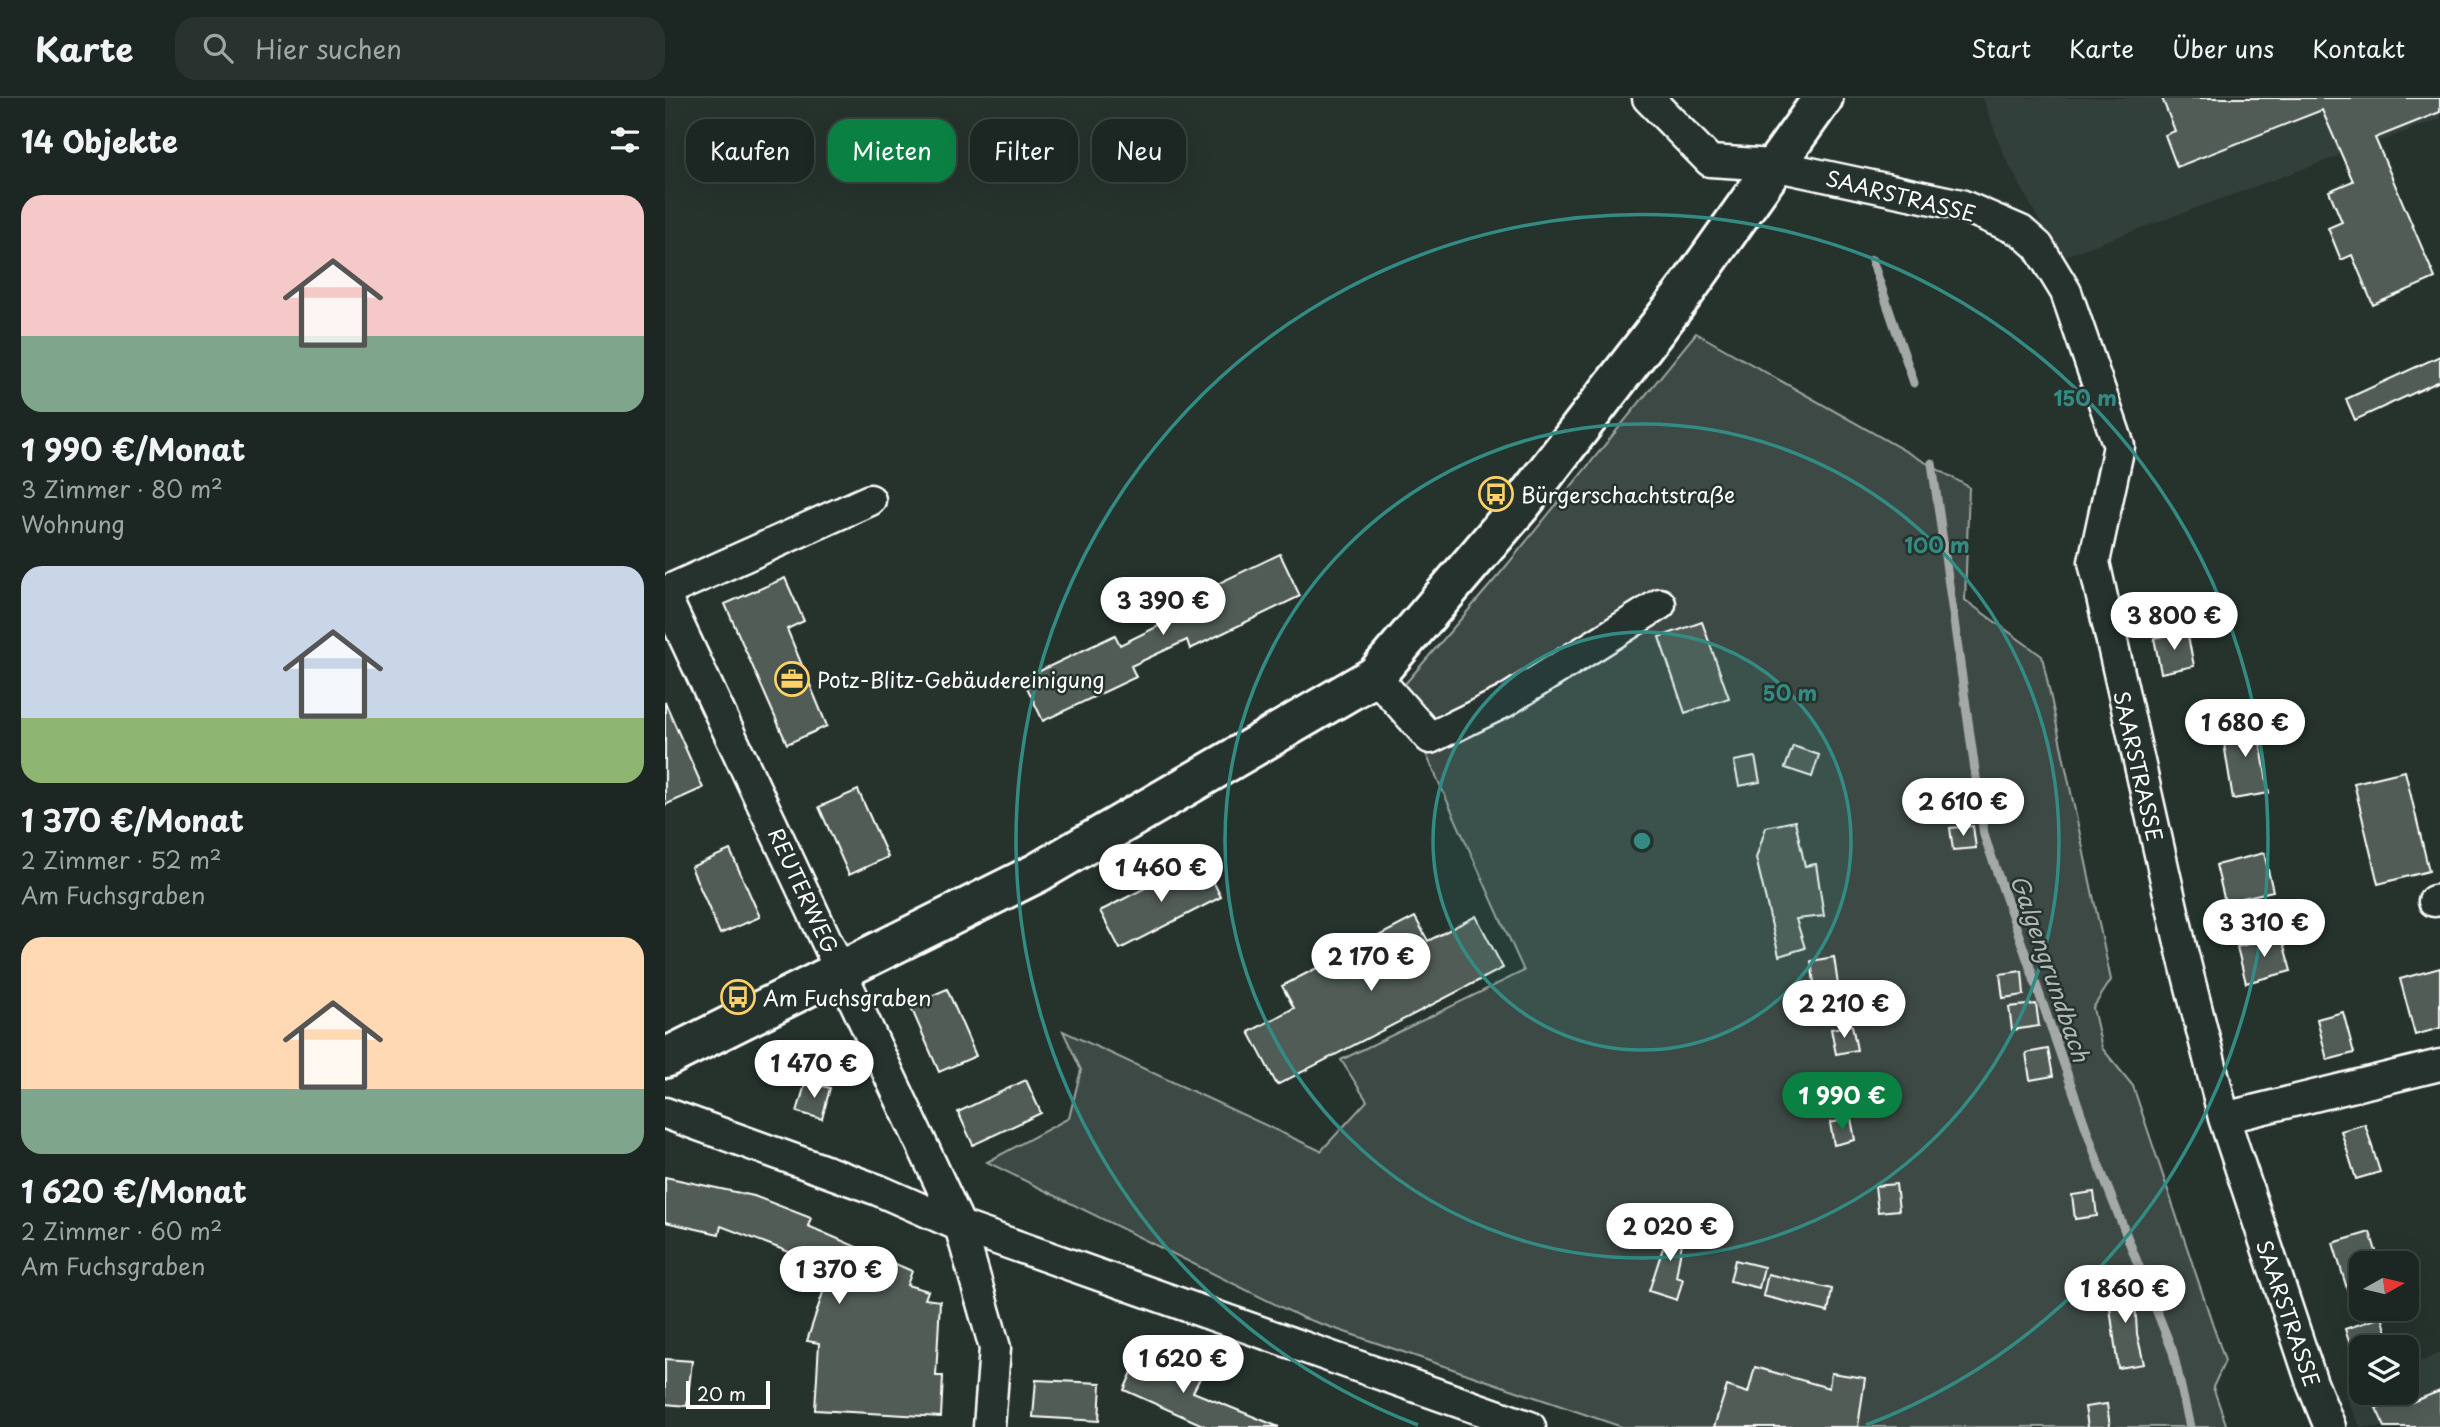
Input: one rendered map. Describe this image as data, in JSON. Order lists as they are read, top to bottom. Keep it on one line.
{"streets":{"street":["SAARSTRASSE","REUTERWEG"]},"water":["Galgengrundbach"],"places":{"bus stop":["Bürgerschachtstraße","Am Fuchsgraben"],"office":["Potz-Blitz-Gebäudereinigung"]},"scale_bar":"20 m","north":"right","page":{"header":"Karte","search":"Hier suchen","nav":["Start","Karte","Über uns","Kontakt"],"heading":"14 Objekte","chip":["Kaufen","Mieten","Filter","Neu"],"list":[{"name":"1 990 €/Monat","note":"3 Zimmer · 80 m² · Wohnung"},{"name":"1 370 €/Monat","note":"2 Zimmer · 52 m² · Am Fuchsgraben"},{"name":"1 620 €/Monat","note":"2 Zimmer · 60 m² · Am Fuchsgraben"}],"price":["3 390 €","3 800 €","1 680 €","2 610 €","1 460 €","3 310 €","2 170 €","2 210 €","1 470 €","1 990 €","2 020 €","1 370 €","1 860 €","1 620 €"],"scale":"20 m"},"rings":["150 m","100 m","50 m"]}
